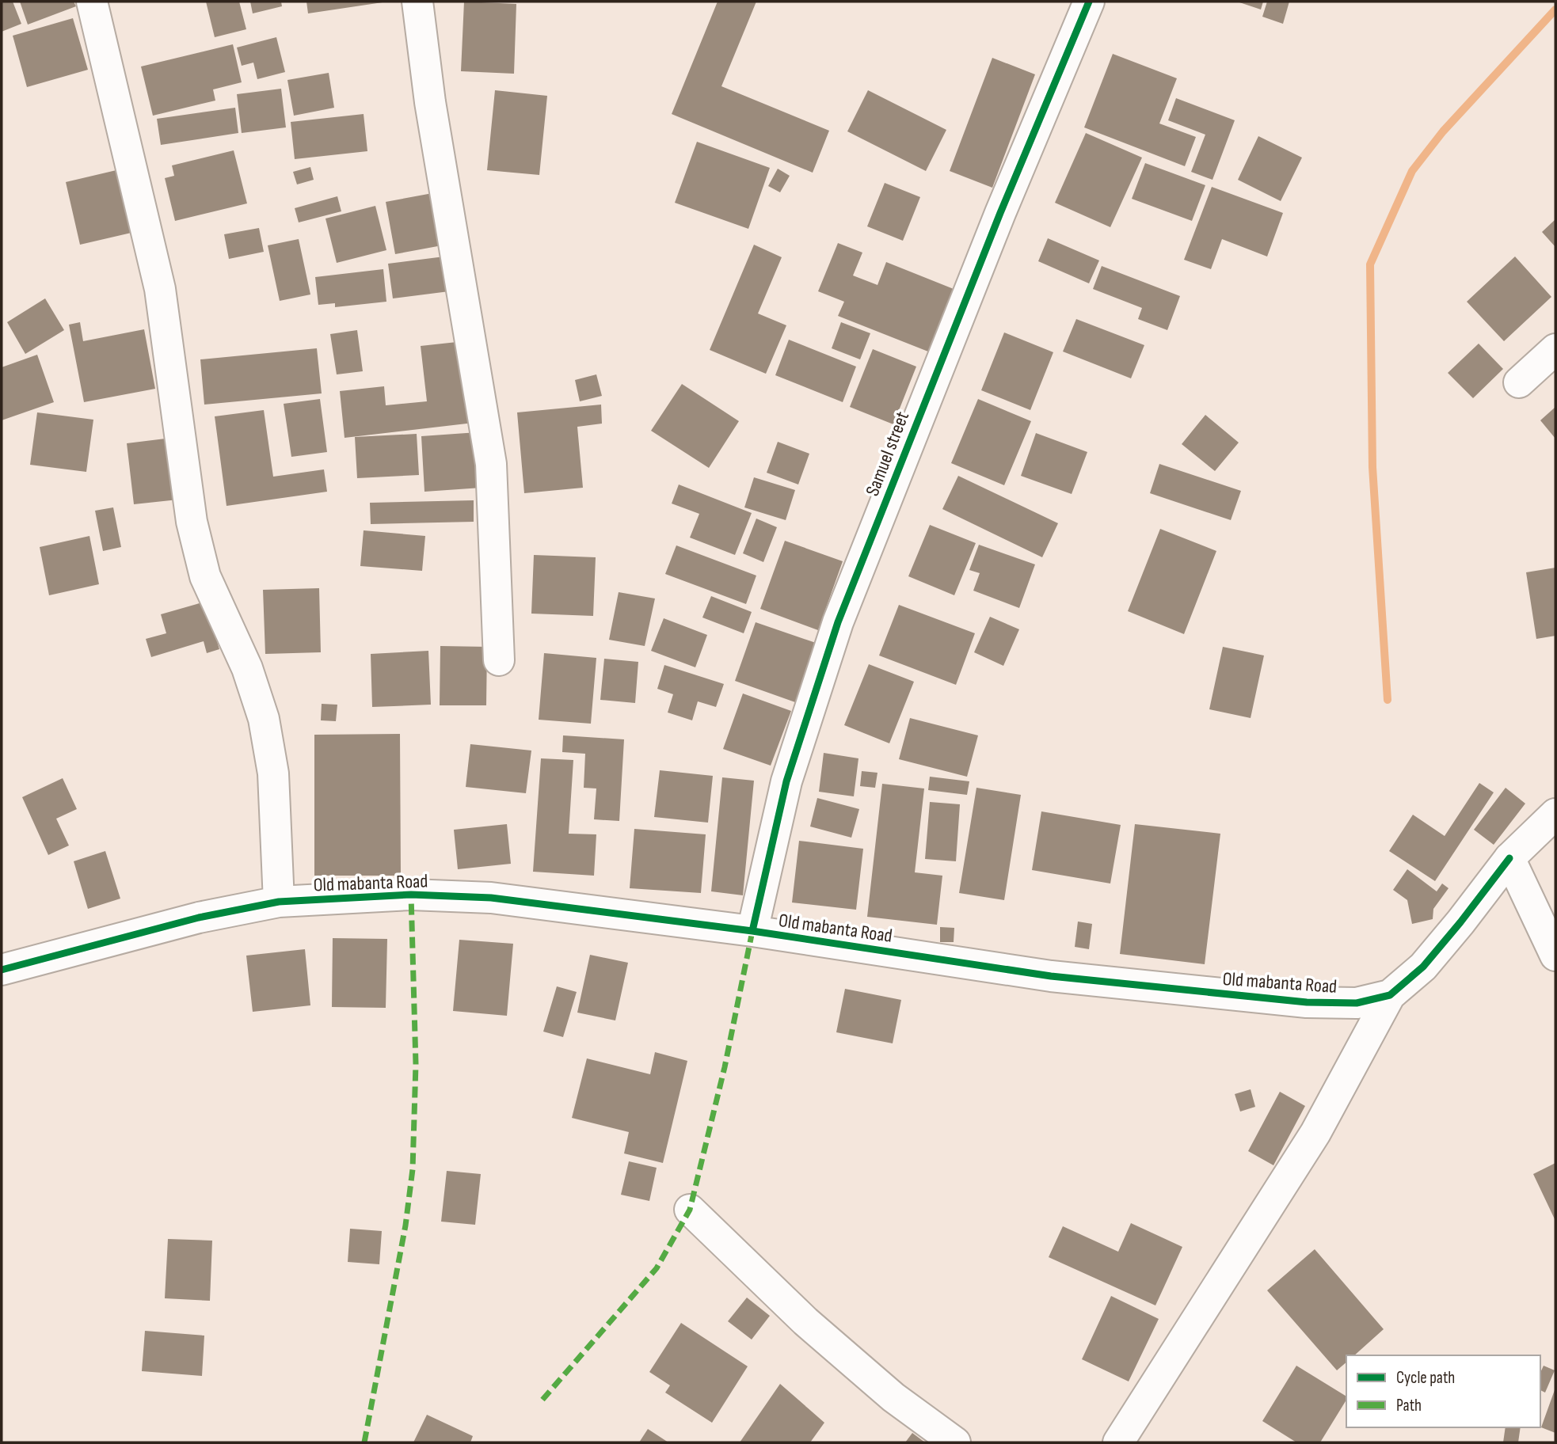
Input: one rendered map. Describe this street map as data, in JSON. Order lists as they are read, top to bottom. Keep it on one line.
{"streets":{"street":["Samuel street","Old mabanta Road"]},"crossings":[["Samuel street","Old mabanta Road"]],"legend":["Cycle path","Path"]}
